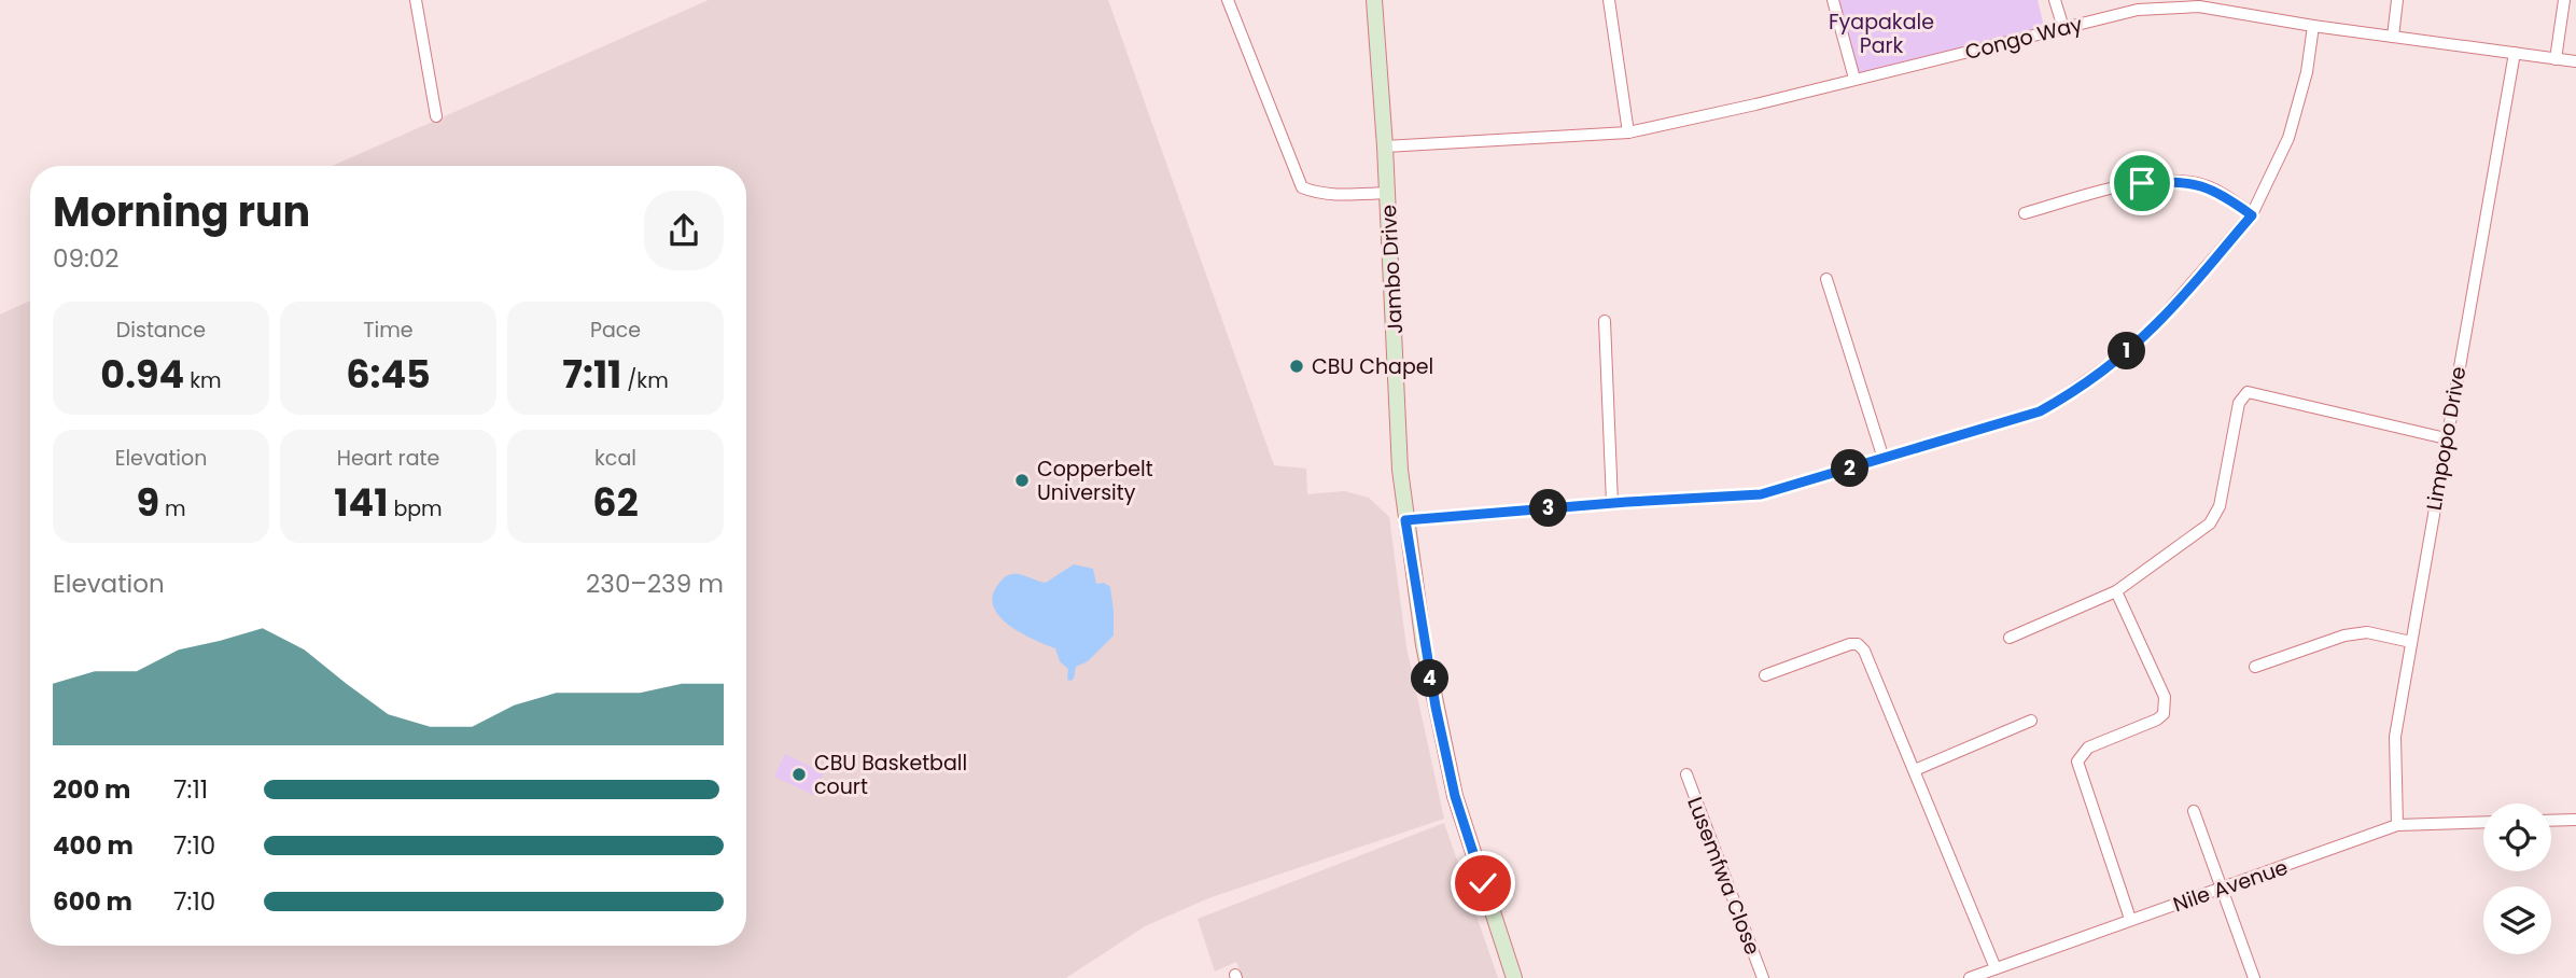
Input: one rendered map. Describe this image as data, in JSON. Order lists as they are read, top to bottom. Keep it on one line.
{"streets":{"main road":["Jambo Drive"],"street":["Congo Way","Limpopo Drive","Lusemfwa Close","Nile Avenue"]},"crossings":[["Congo Way","Jambo Drive"],["Congo Way","Limpopo Drive"],["Limpopo Drive","Nile Avenue"]],"parks":["Fyapakale Park"],"places":["CBU Chapel","Copperbelt University","CBU Basketball court"],"page":{"heading":["Morning run","09:02"],"stats":[["Distance","0.94 km"],["Time","6:45"],["Pace","7:11 /km"],["Elevation","9 m"],["Heart rate","141 bpm"],["kcal","62"]],"pins":["1","2","3","4"],"chart":["Elevation","230–239 m"],"list":[{"name":"200 m","note":"7:11"},{"name":"400 m","note":"7:10"},{"name":"600 m","note":"7:10"}]}}
